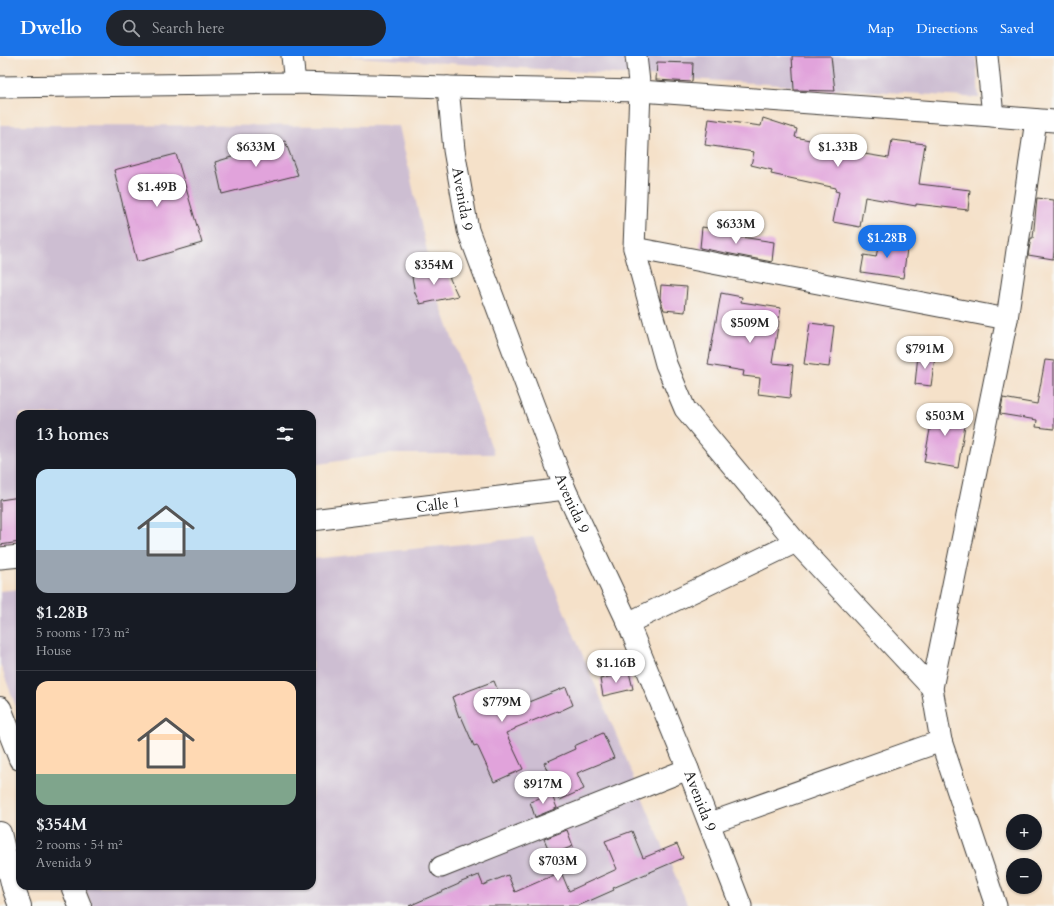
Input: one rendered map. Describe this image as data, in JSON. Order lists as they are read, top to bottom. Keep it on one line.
{"streets":{"street":["Avenida 9","Calle 1"]},"crossings":[["Avenida 9","Calle 1"]],"page":{"header":"Dwello","search":"Search here","nav":["Map","Directions","Saved"],"price":["$633M","$1.33B","$1.49B","$633M","$1.28B","$354M","$509M","$791M","$503M","$1.16B","$779M","$917M","$703M"],"heading":"13 homes","list":[{"name":"$1.28B","note":"5 rooms · 173 m² · House"},{"name":"$354M","note":"2 rooms · 54 m² · Avenida 9"}],"map_buttons":["+","−"]}}
